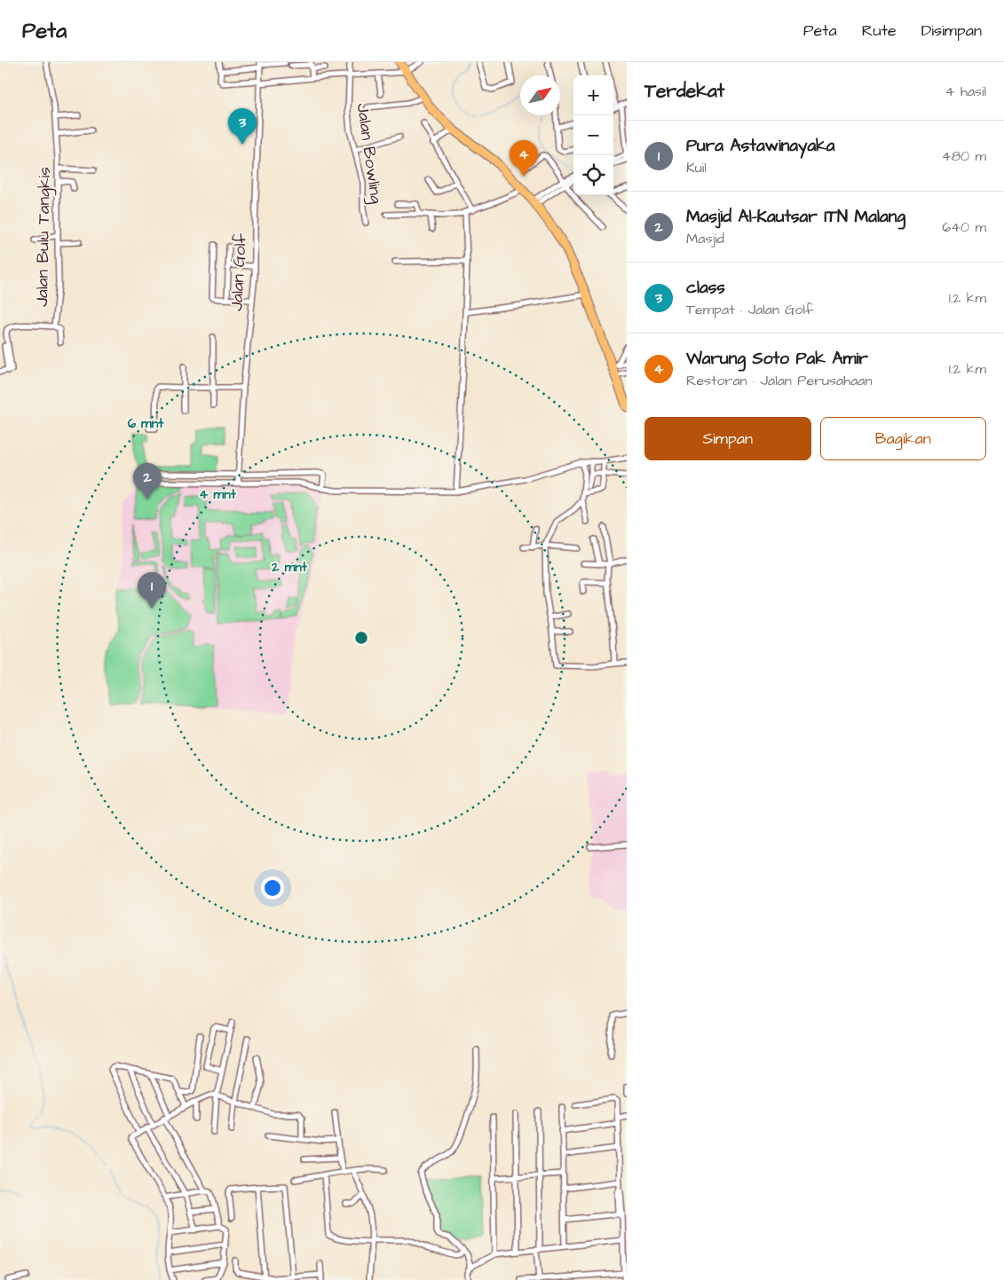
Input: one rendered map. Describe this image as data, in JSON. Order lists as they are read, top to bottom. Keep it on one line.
{"streets":{"street":["Jalan Bowling","Jalan Bulu Tangkis","Jalan Golf"]},"north":"top right","page":{"header":"Peta","nav":["Peta","Rute","Disimpan"],"heading":["Terdekat","4 hasil"],"map_buttons":["+","−"],"pins":["3","4","2","1"],"list":[{"mark":"1","name":"Pura Astawinayaka","note":"Kuil","value":"480 m"},{"mark":"2","name":"Masjid Al-Kautsar ITN Malang","note":"Masjid","value":"640 m"},{"mark":"3","name":"class","note":"Tempat · Jalan Golf","value":"1.2 km"},{"mark":"4","name":"Warung Soto Pak Amir","note":"Restoran · Jalan Perusahaan","value":"1.2 km"}],"buttons":["Simpan","Bagikan"]},"rings":["6 mnt","4 mnt","2 mnt"]}
